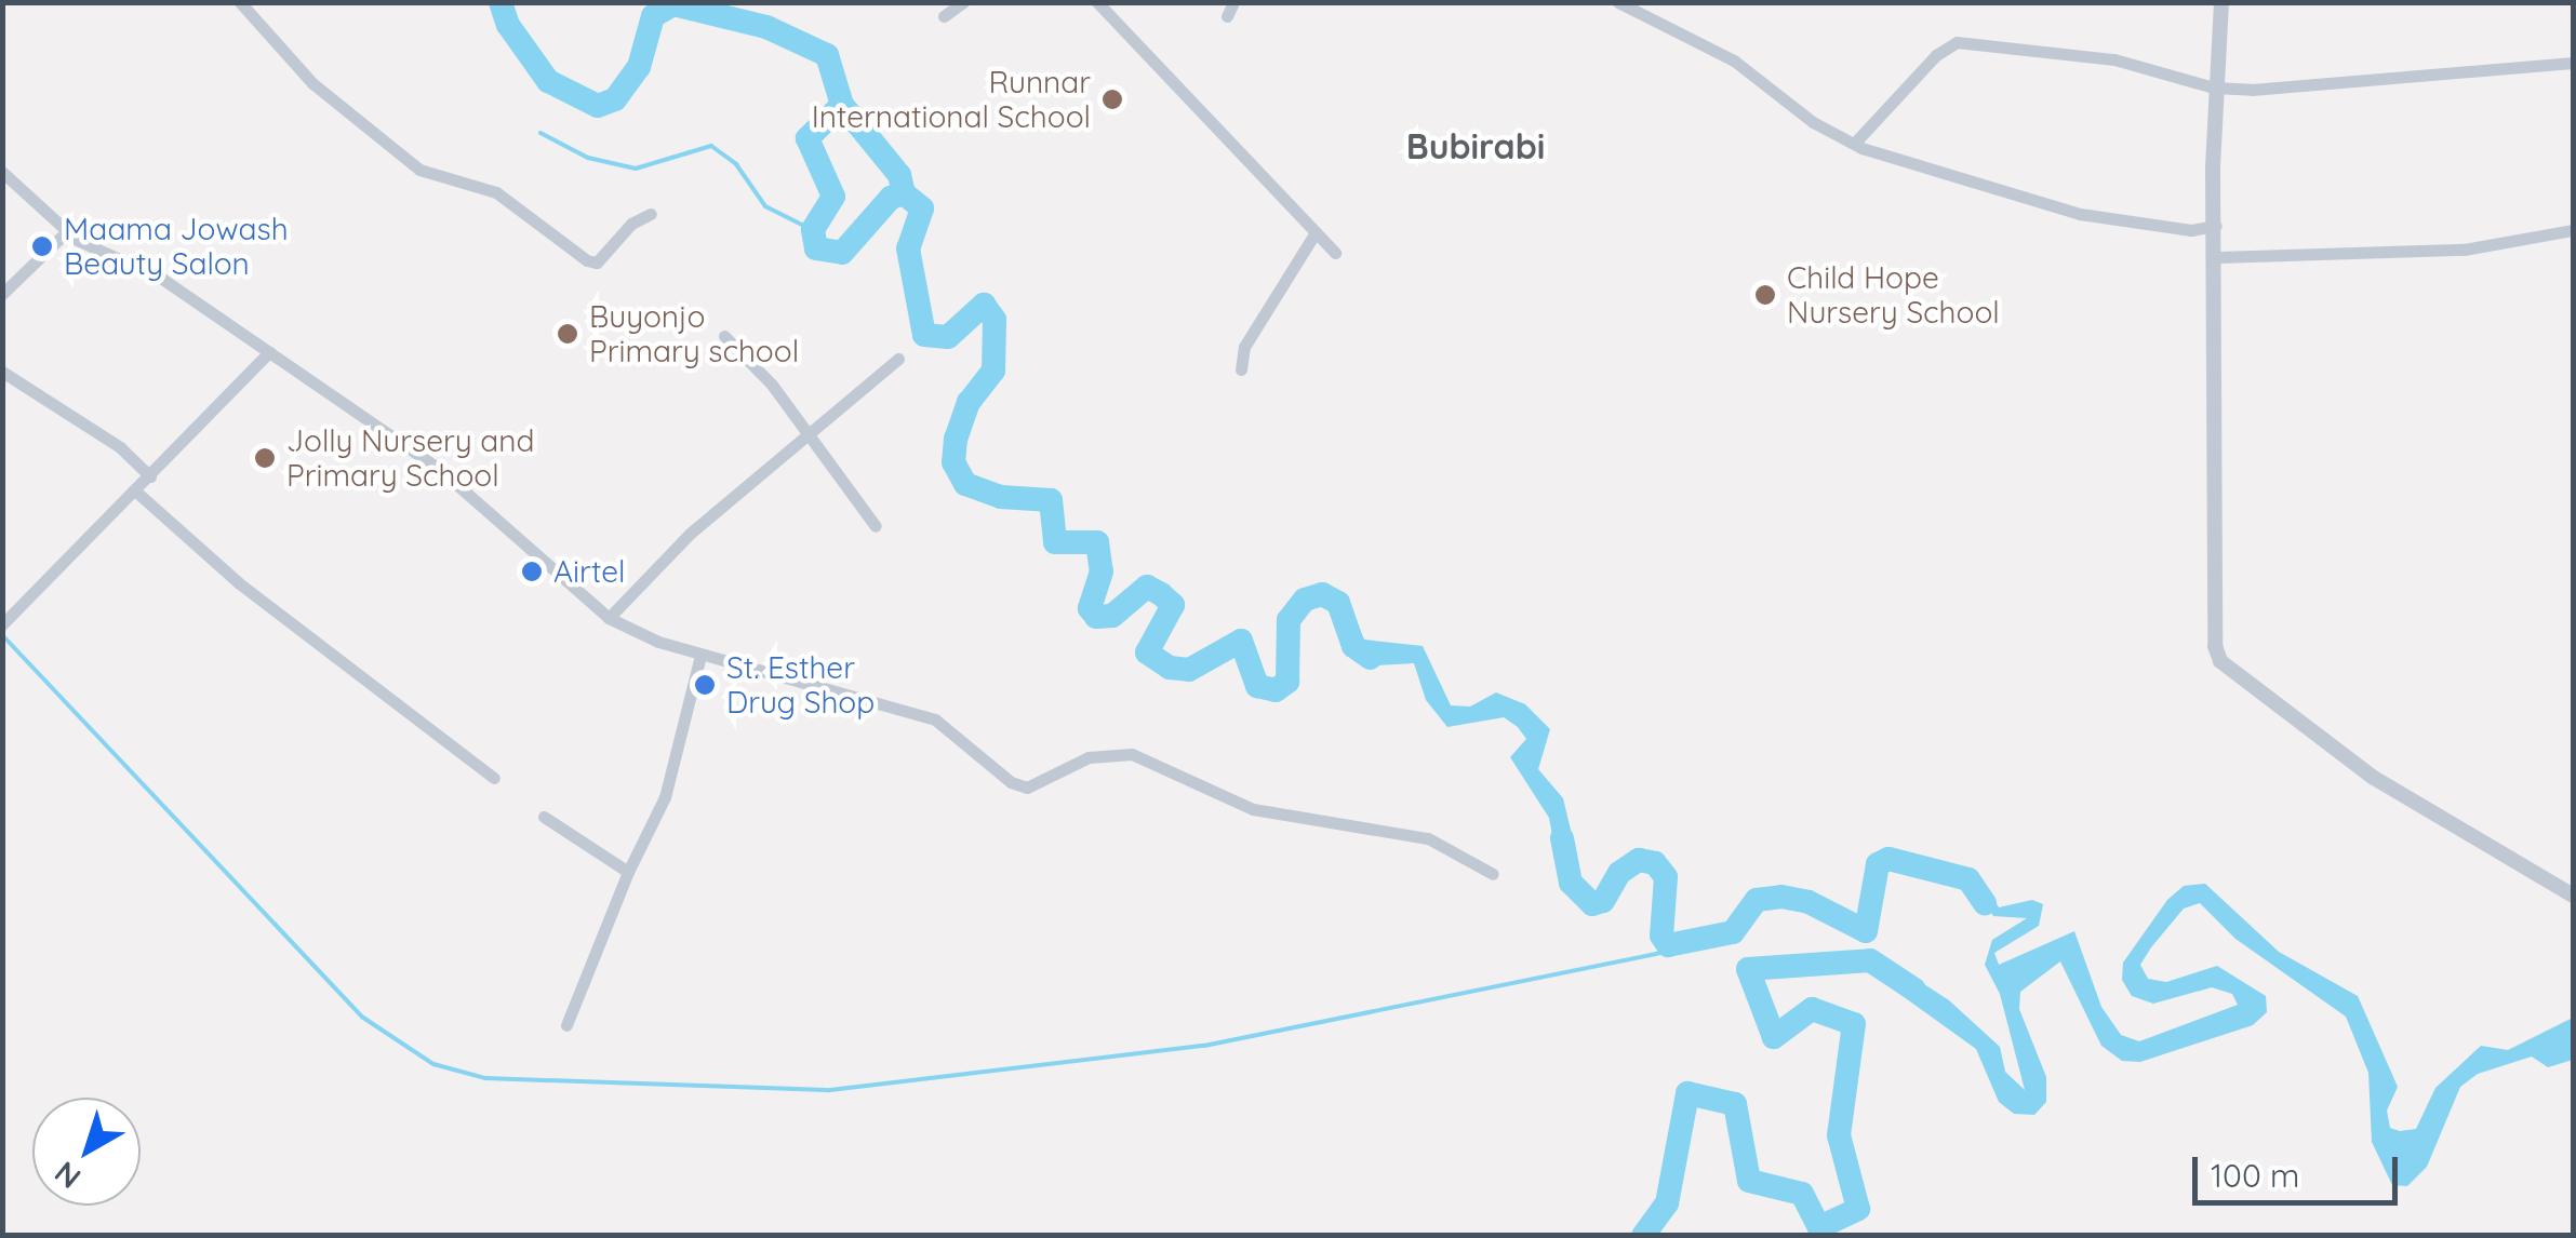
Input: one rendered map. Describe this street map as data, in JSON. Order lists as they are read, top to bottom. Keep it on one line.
{"districts":["Bubirabi"],"places":["Runnar International School","Maama Jowash Beauty Salon","Child Hope Nursery School","Buyonjo Primary school","Jolly Nursery and Primary School","Airtel","St. Esther Drug Shop"],"scale_bar":"100 m","north":"bottom left"}
